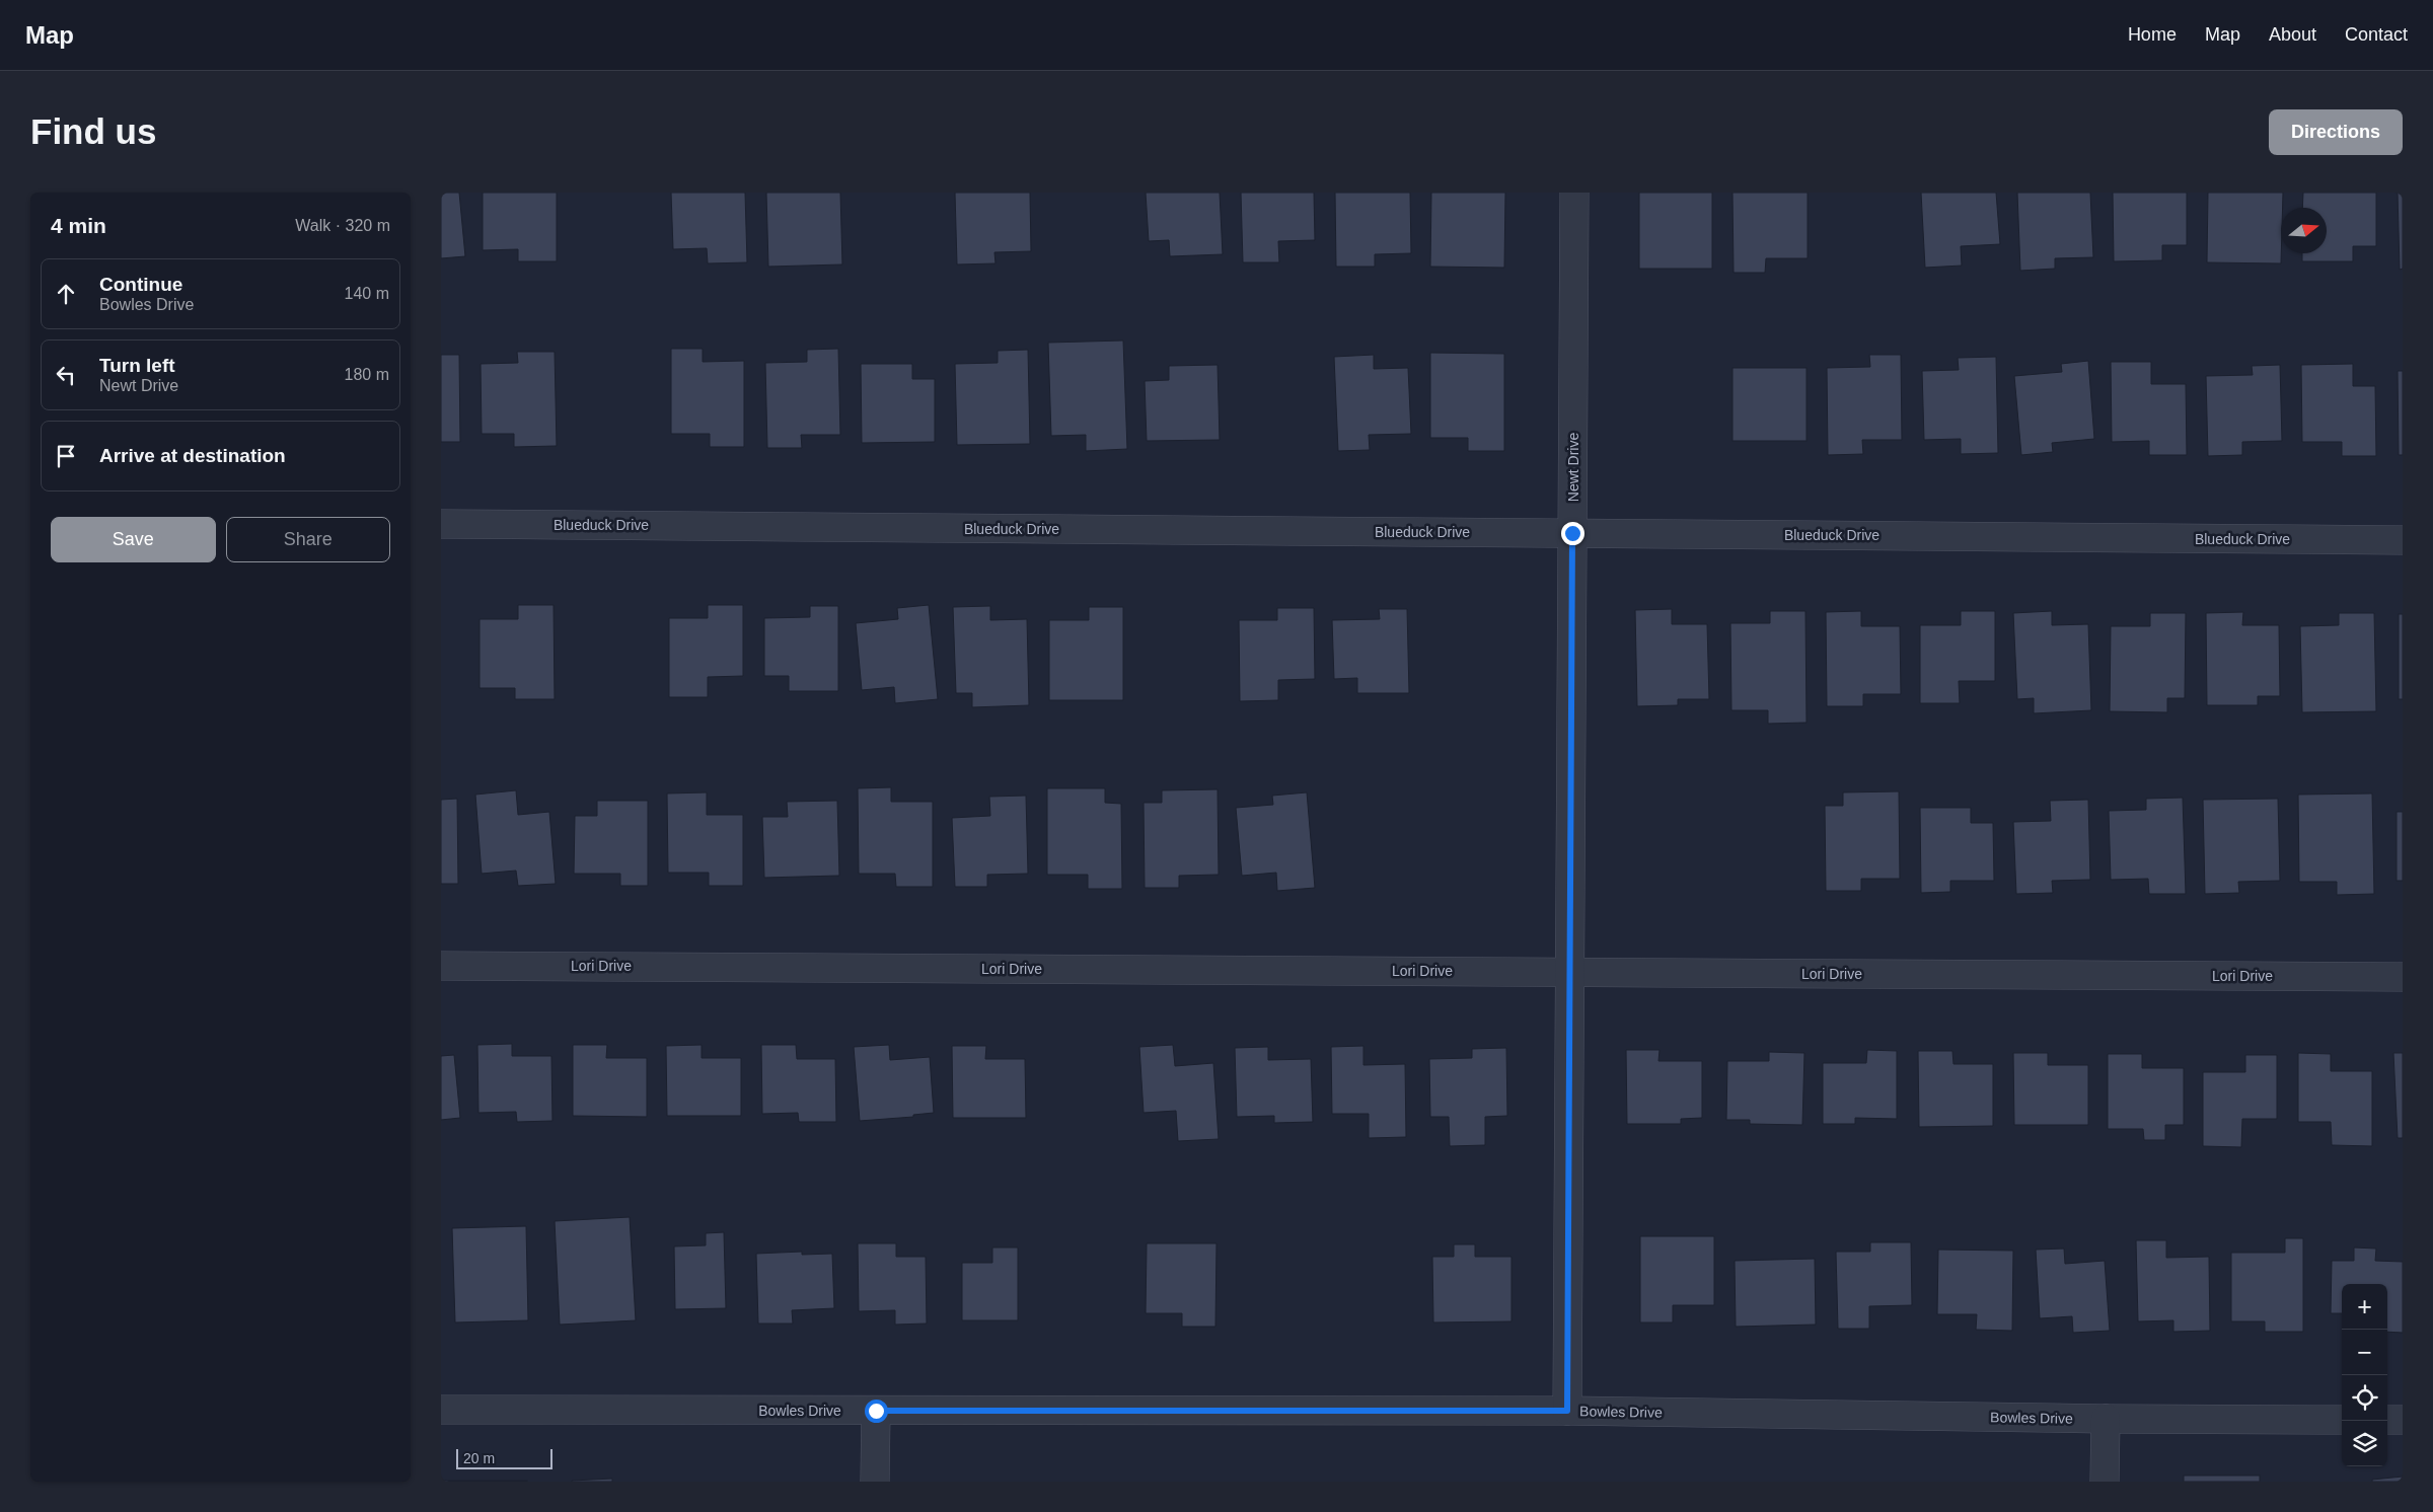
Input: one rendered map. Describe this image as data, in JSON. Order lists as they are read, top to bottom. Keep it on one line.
{"streets":{"street":["Newt Drive","Blueduck Drive","Lori Drive","Bowles Drive"]},"crossings":[["Newt Drive","Blueduck Drive"],["Newt Drive","Lori Drive"],["Newt Drive","Bowles Drive"]],"scale_bar":"20 m","north":"right","page":{"header":"Map","nav":["Home","Map","About","Contact"],"buttons":["Directions",["Save","Share"]],"title":"Find us","heading":["4 min","Walk · 320 m"],"list":[["Continue","Bowles Drive","140 m"],["Turn left","Newt Drive","180 m"],"Arrive at destination"],"map_buttons":["+","−"],"scale":"20 m"}}
